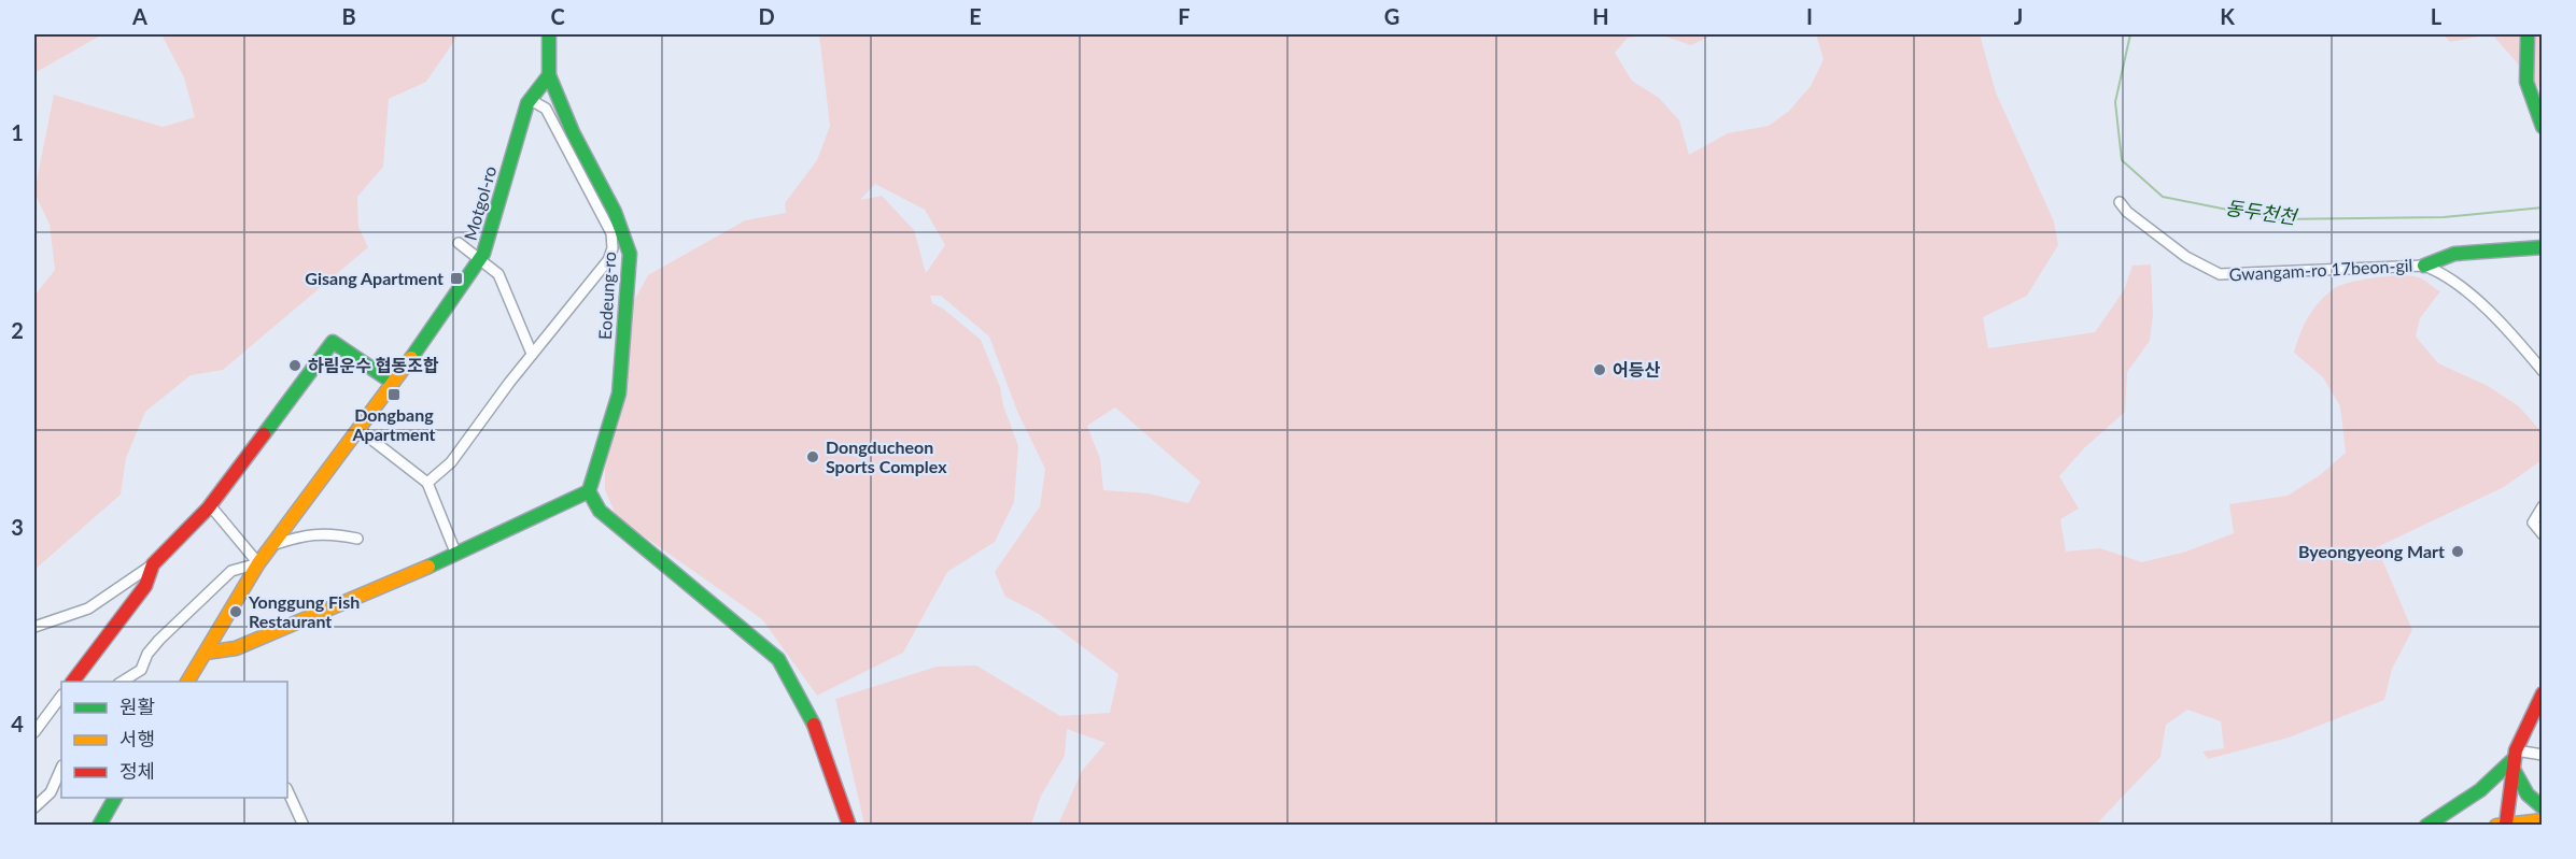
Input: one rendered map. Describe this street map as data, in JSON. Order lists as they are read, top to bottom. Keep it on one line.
{"streets":{"street":["Motgol-ro","Gwangam-ro 17beon-gil","Eodeung-ro"]},"crossings":[["Motgol-ro","Eodeung-ro"]],"water":["동두천천"],"places":{"transit":["Gisang Apartment","Dongbang Apartment"],"other":["하림운수 협동조합","어등산","Dongducheon Sports Complex","Byeongyeong Mart","Yonggung Fish Restaurant"]},"legend":["원활","서행","정체"],"grid":{"columns":["A","B","C","D","E","F","G","H","I","J","K","L"],"rows":["1","2","3","4"]}}
